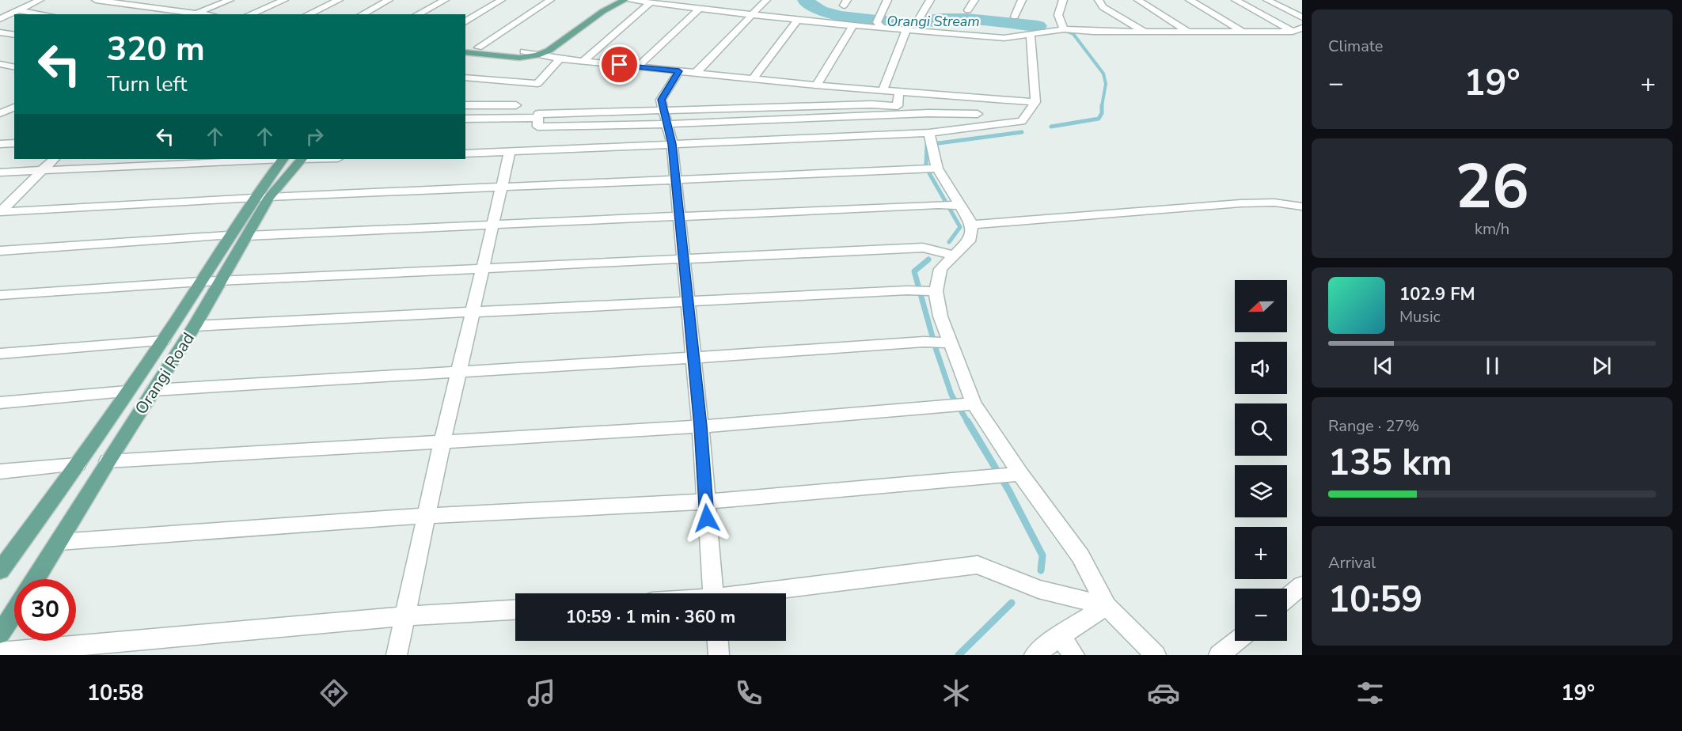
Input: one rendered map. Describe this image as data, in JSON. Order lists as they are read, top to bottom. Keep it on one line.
{"streets":{"main road":["Orangi Road"]},"water":["Orangi Stream"],"north":"left","page":{"tile":["Climate",["26","km/h"],["Range · 27%","135 km"],["Arrival","10:59"]],"turn":["320 m","Turn left"],"heat":["−","19°","+"],"song":["102.9 FM","Music"],"map_buttons":["+","−"],"limit":"30","trip":"10:59 · 1 min · 360 m","tabs":["10:58","19°"]}}
